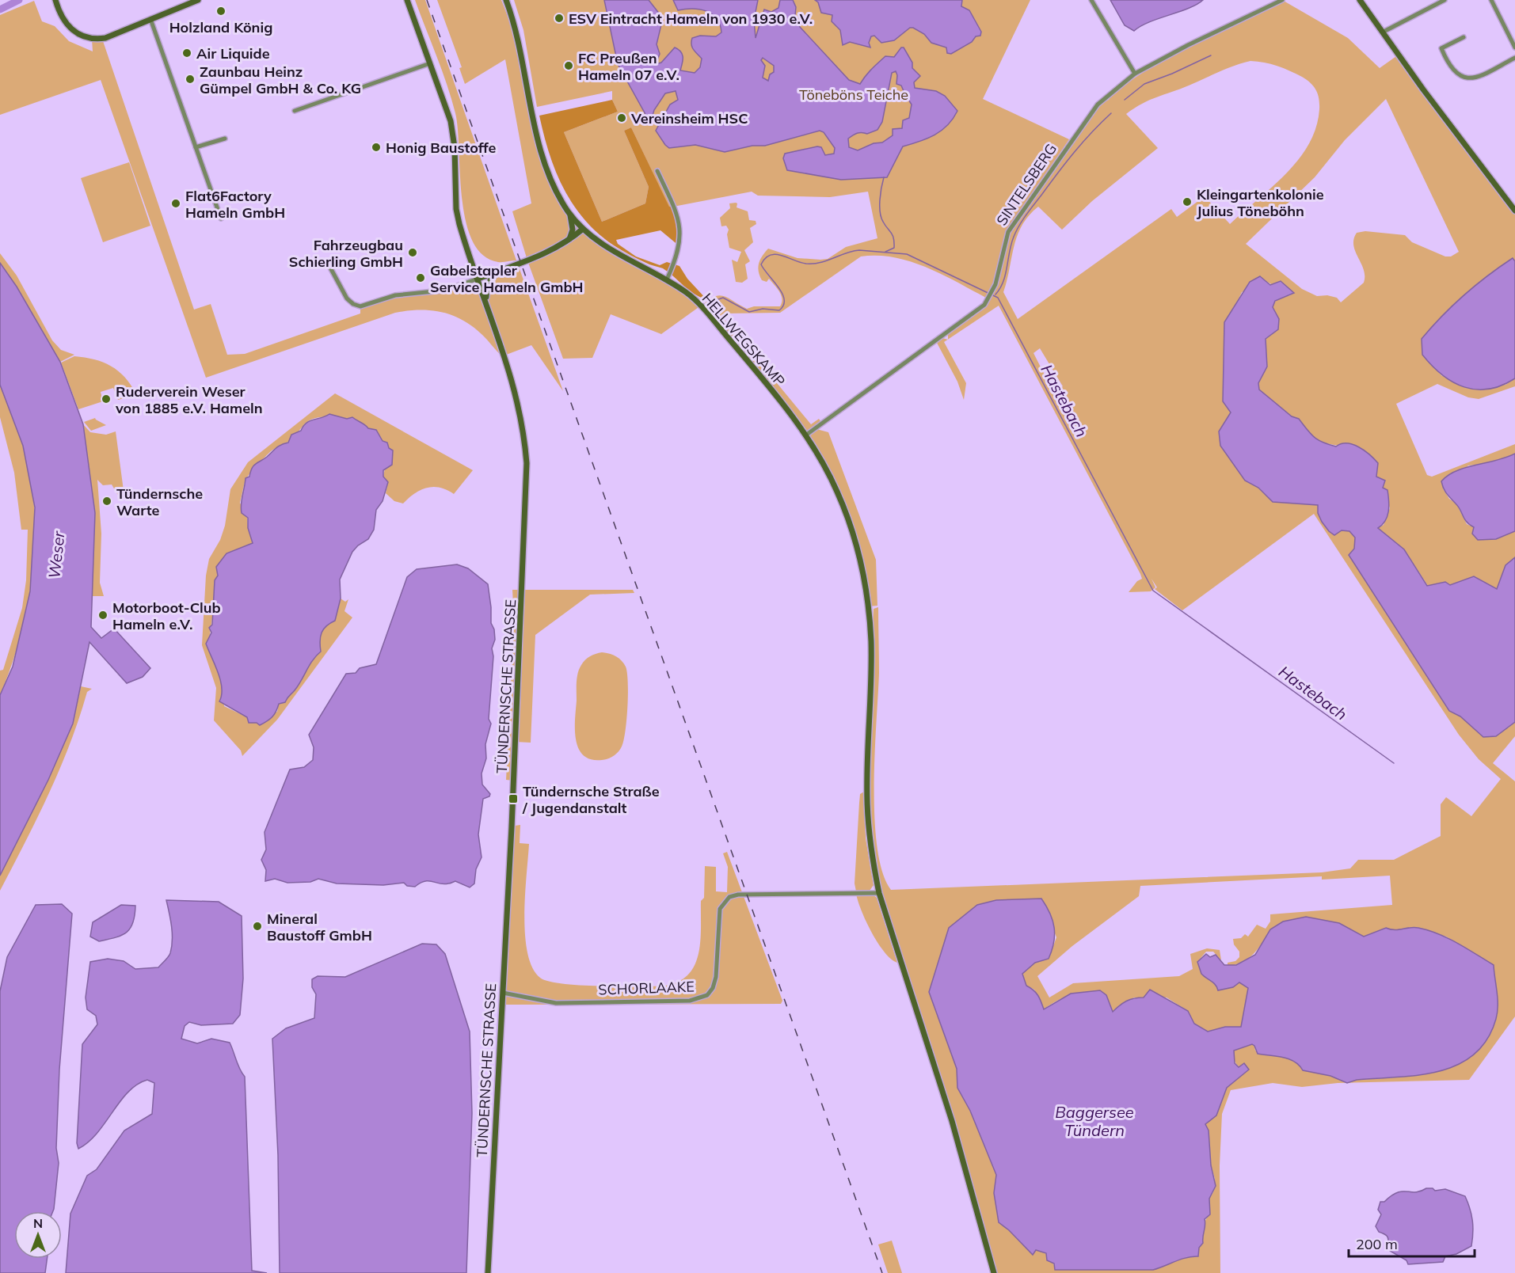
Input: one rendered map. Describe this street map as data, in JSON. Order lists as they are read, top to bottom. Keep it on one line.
{"streets":{"main road":["HELLWEGSKAMP","TÜNDERNSCHE STRASSE"],"street":["SINTELSBERG","SCHORLAAKE"]},"crossings":[["SINTELSBERG","HELLWEGSKAMP"],["HELLWEGSKAMP","SCHORLAAKE"],["TÜNDERNSCHE STRASSE","SCHORLAAKE"]],"water":["Hastebach","Weser","Baggersee Tündern"],"parks":["Töneböns Teiche"],"places":{"other":["Holzland König","ESV Eintracht Hameln von 1930 e.V.","Air Liquide","FC Preußen Hameln 07 e.V.","Zaunbau Heinz Gümpel GmbH & Co. KG","Vereinsheim HSC","Honig Baustoffe","Kleingartenkolonie Julius Töneböhn","Flat6Factory Hameln GmbH","Fahrzeugbau Schierling GmbH","Gabelstapler Service Hameln GmbH","Ruderverein Weser von 1885 e.V. Hameln","Tündernsche Warte","Motorboot-Club Hameln e.V.","Mineral Baustoff GmbH"],"transit":["Tündernsche Straße / Jugendanstalt"]},"scale_bar":"200 m","north":"top"}
